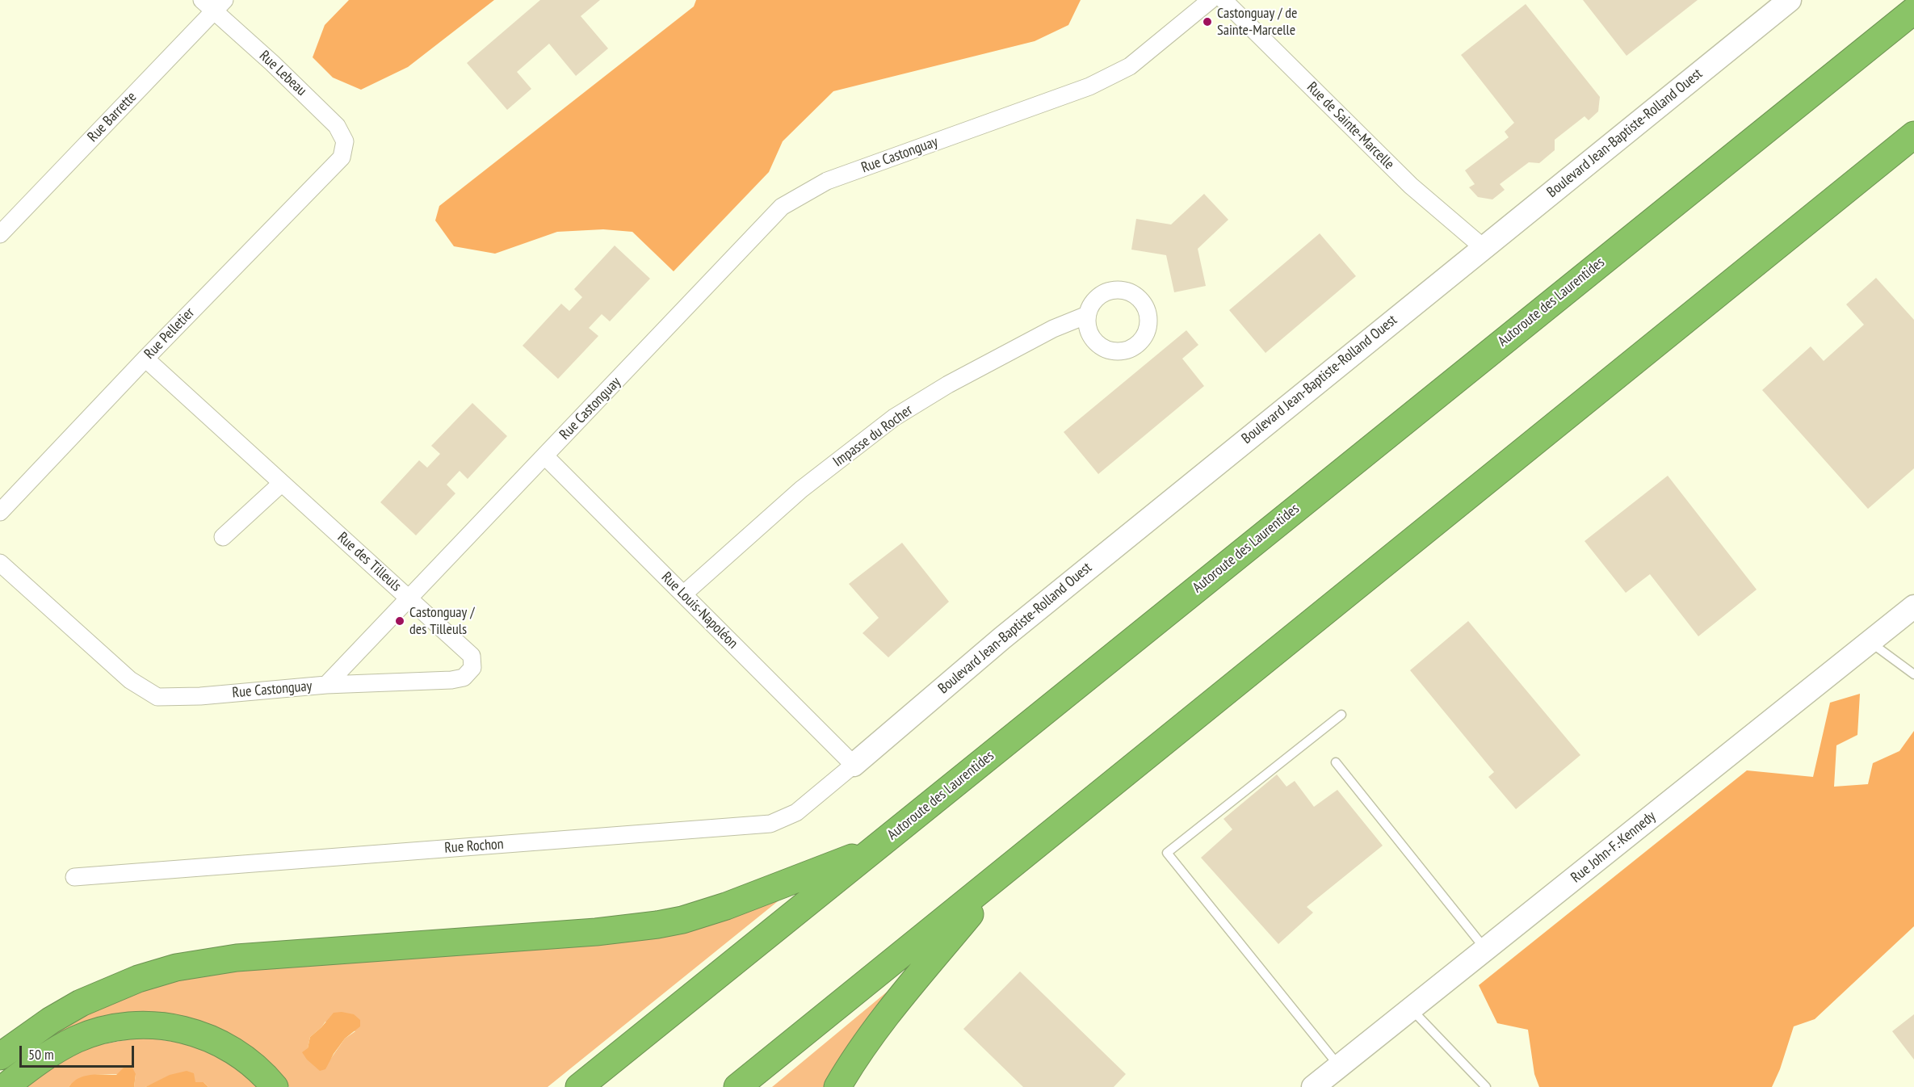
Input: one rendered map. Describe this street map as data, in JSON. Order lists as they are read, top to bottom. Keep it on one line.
{"streets":{"highway":["Autoroute des Laurentides"],"street":["Rue Lebeau","Rue Barrette","Rue de Sainte-Marcelle","Boulevard Jean-Baptiste-Rolland Ouest","Rue Castonguay","Rue Pelletier","Impasse du Rocher","Rue des Tilleuls","Rue Louis-Napoléon","Rue Rochon","Rue John-F.-Kennedy"]},"crossings":[["Rue Lebeau","Rue Barrette"],["Rue Lebeau","Rue Pelletier"],["Rue de Sainte-Marcelle","Boulevard Jean-Baptiste-Rolland Ouest"],["Boulevard Jean-Baptiste-Rolland Ouest","Rue Louis-Napoléon"],["Boulevard Jean-Baptiste-Rolland Ouest","Rue Rochon"],["Rue Castonguay","Rue des Tilleuls"],["Rue Castonguay","Rue Louis-Napoléon"],["Rue Pelletier","Rue des Tilleuls"],["Impasse du Rocher","Rue Louis-Napoléon"],["Rue Louis-Napoléon","Rue Rochon"]],"places":["Castonguay / de Sainte-Marcelle","Castonguay / des Tilleuls"],"scale_bar":"50 m"}
